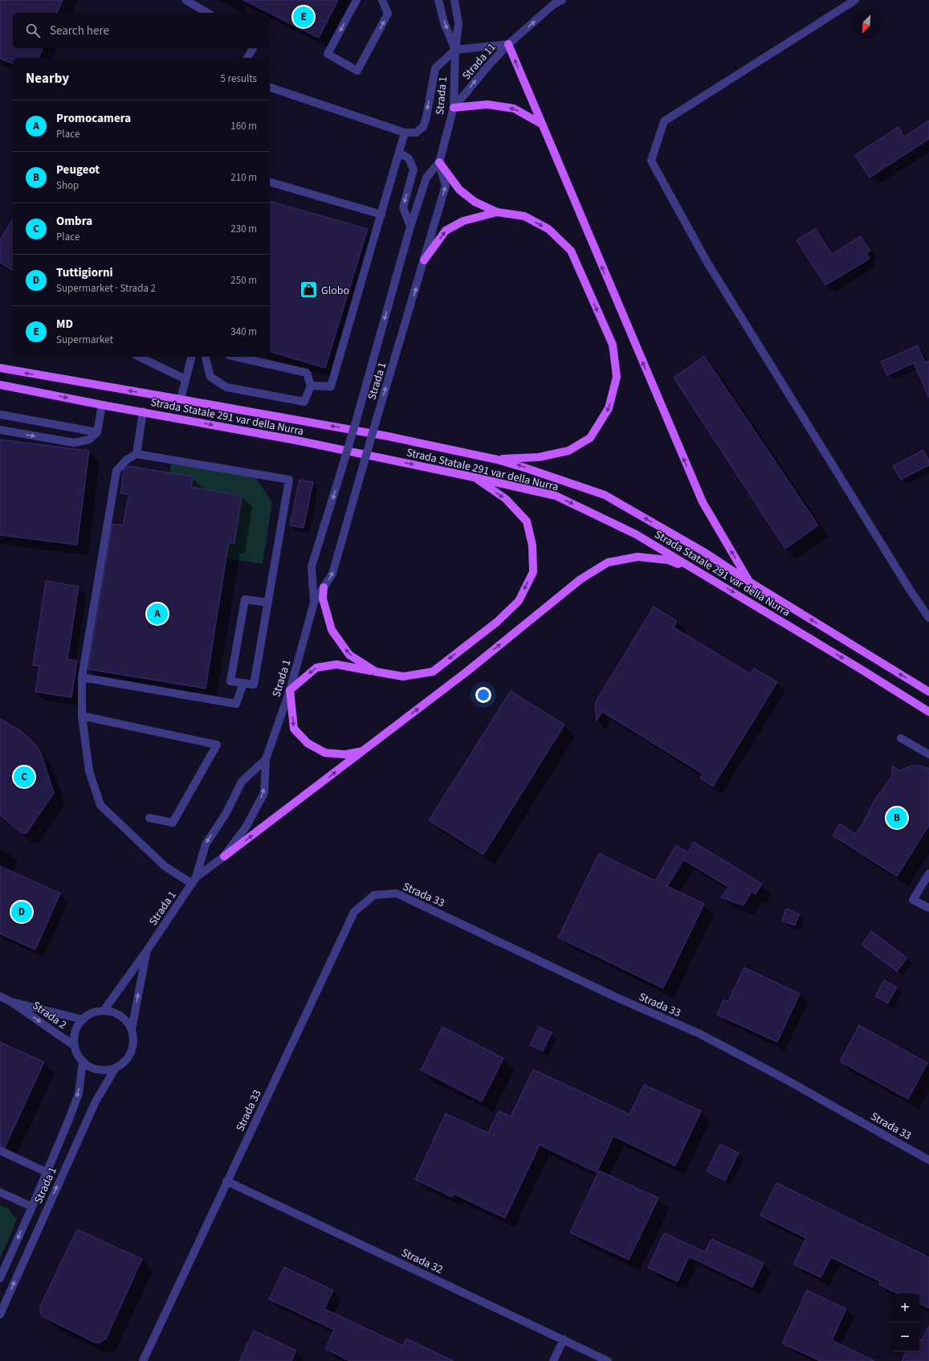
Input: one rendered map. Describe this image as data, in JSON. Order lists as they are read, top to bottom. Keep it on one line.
{"streets":{"main road":["Strada Statale 291 var della Nurra"],"street":["Strada 11","Strada 1","Strada 33","Strada 2","Strada 32"]},"crossings":[["Strada 11","Strada 1"],["Strada 1","Strada 2"],["Strada 33","Strada 32"]],"one_way":["Strada 11"],"places":{"shop":["Globo"]},"north":"bottom left","page":{"pins":["E","A","C","B","D"],"search":"Search here","heading":["Nearby","5 results"],"list":[{"mark":"A","name":"Promocamera","note":"Place","value":"160 m"},{"mark":"B","name":"Peugeot","note":"Shop","value":"210 m"},{"mark":"C","name":"Ombra","note":"Place","value":"230 m"},{"mark":"D","name":"Tuttigiorni","note":"Supermarket · Strada 2","value":"250 m"},{"mark":"E","name":"MD","note":"Supermarket","value":"340 m"}],"map_buttons":["+","−"]}}
